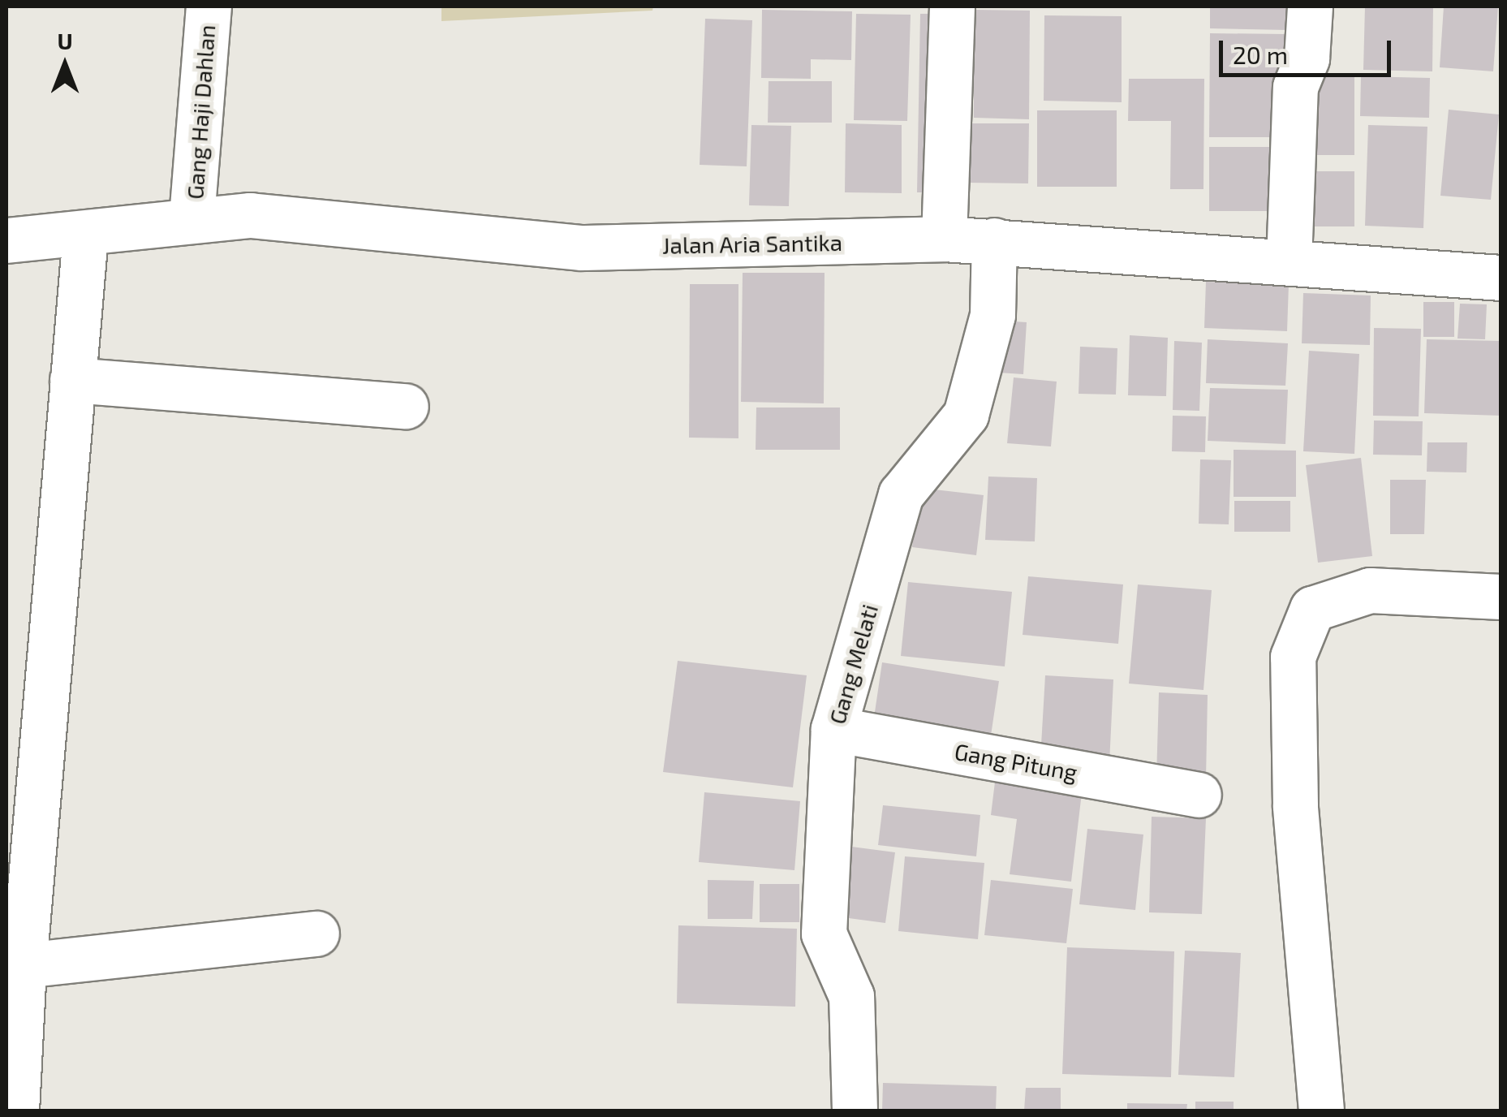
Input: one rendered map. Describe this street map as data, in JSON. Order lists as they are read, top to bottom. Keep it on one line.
{"streets":{"street":["Gang Haji Dahlan","Jalan Aria Santika","Gang Melati","Gang Pitung"]},"crossings":[["Gang Haji Dahlan","Jalan Aria Santika"],["Jalan Aria Santika","Gang Melati"],["Gang Melati","Gang Pitung"]],"scale_bar":"20 m","north":"top"}
